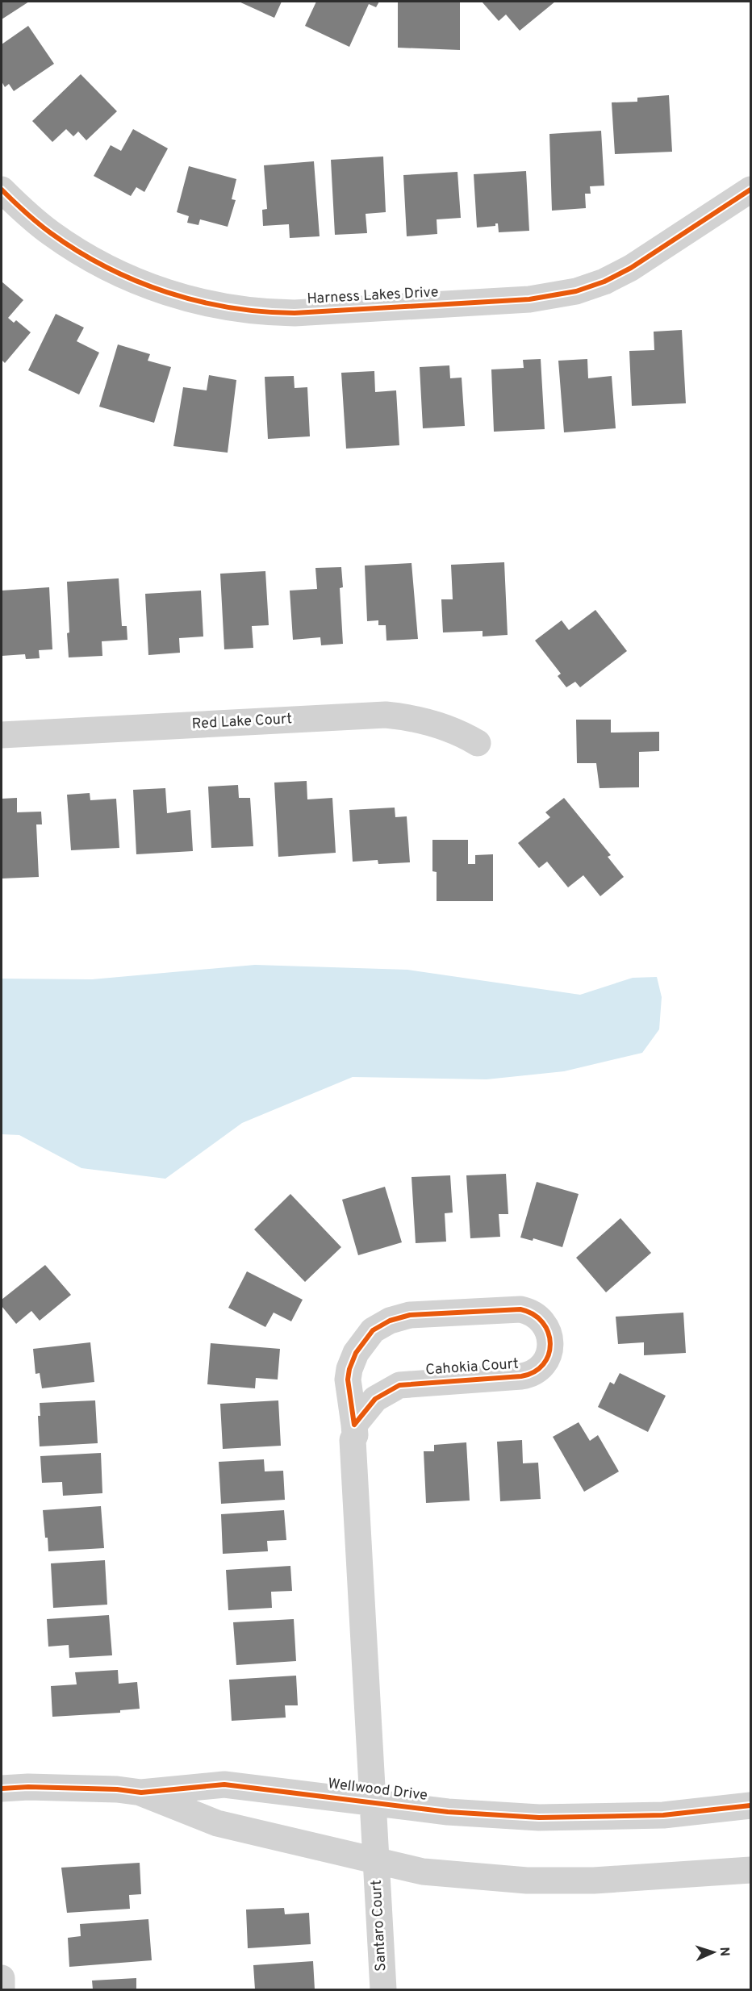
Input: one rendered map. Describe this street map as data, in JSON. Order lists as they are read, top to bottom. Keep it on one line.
{"streets":{"street":["Harness Lakes Drive","Red Lake Court","Cahokia Court","Wellwood Drive","Santaro Court"]},"crossings":[["Cahokia Court","Wellwood Drive"],["Cahokia Court","Santaro Court"],["Wellwood Drive","Santaro Court"]],"north":"right"}
